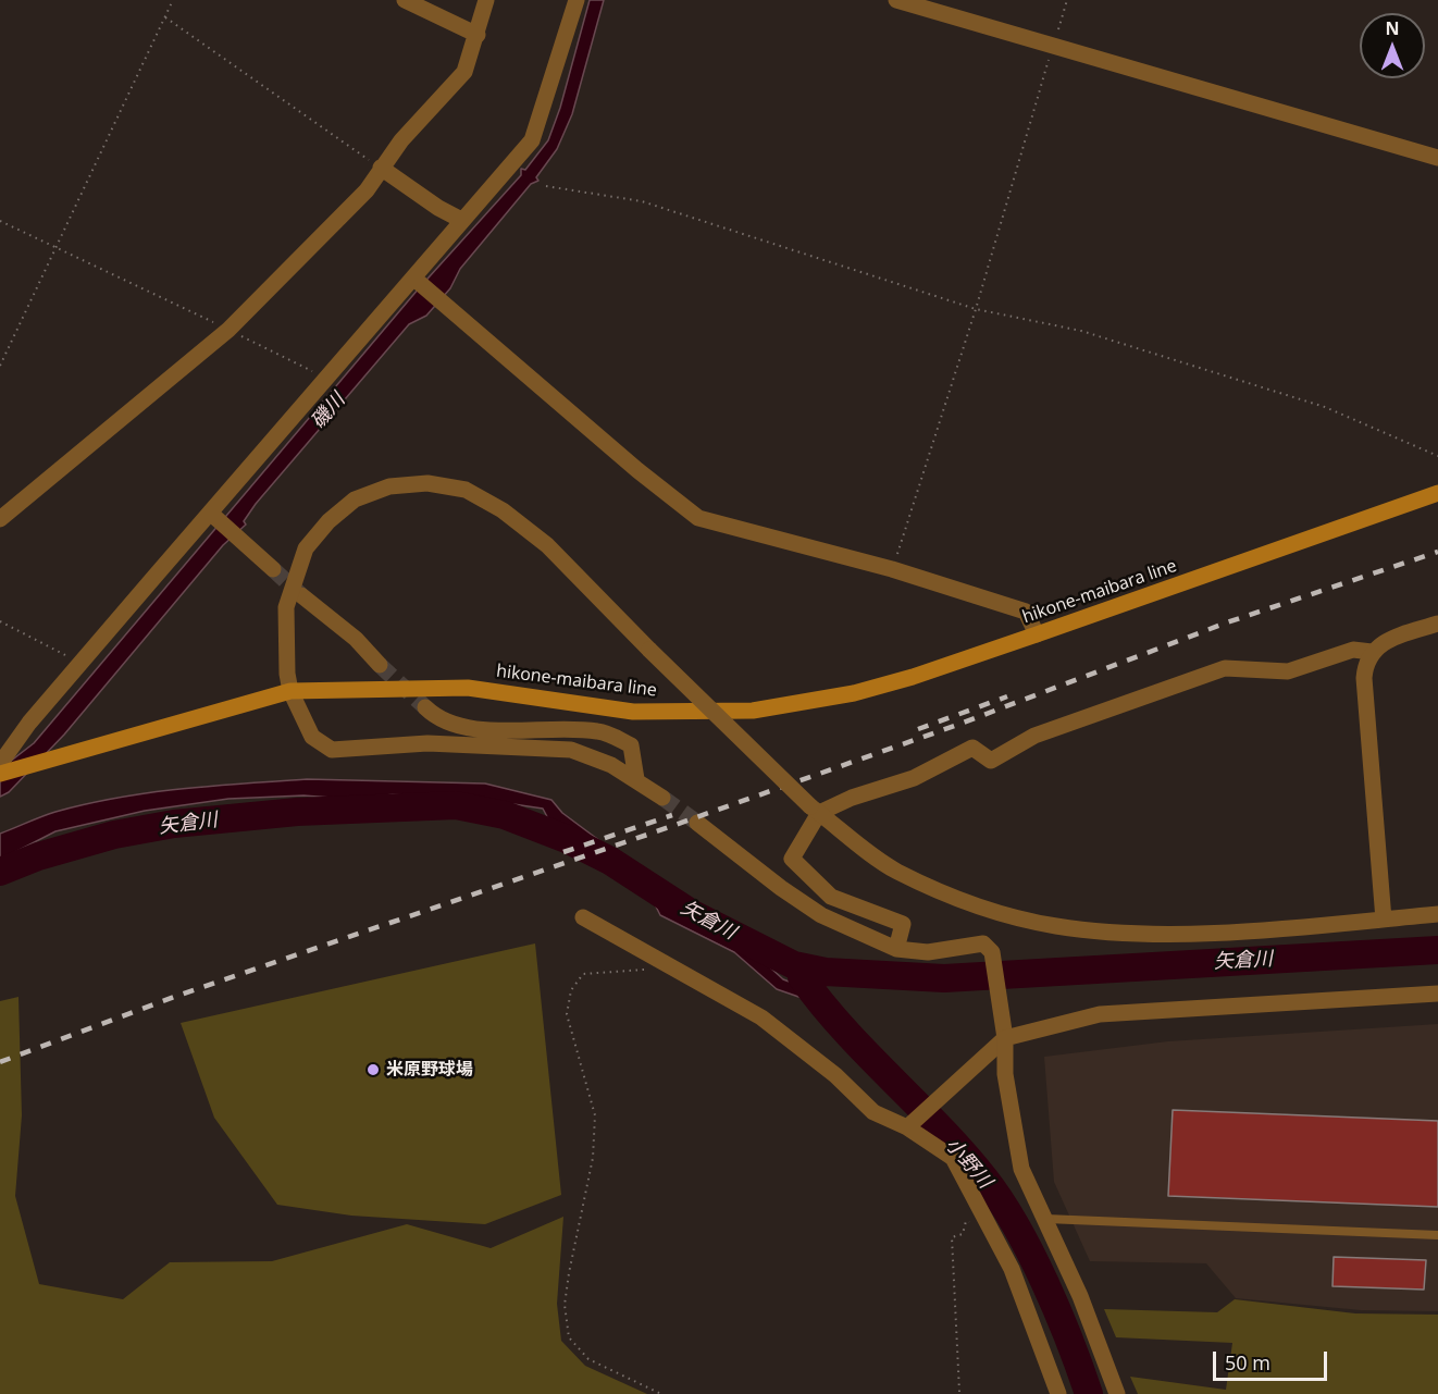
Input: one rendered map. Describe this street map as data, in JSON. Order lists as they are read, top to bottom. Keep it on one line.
{"streets":{"main road":["hikone-maibara line"]},"water":["磯川","矢倉川","小野川"],"places":["米原野球場"],"scale_bar":"50 m","north":"top"}
